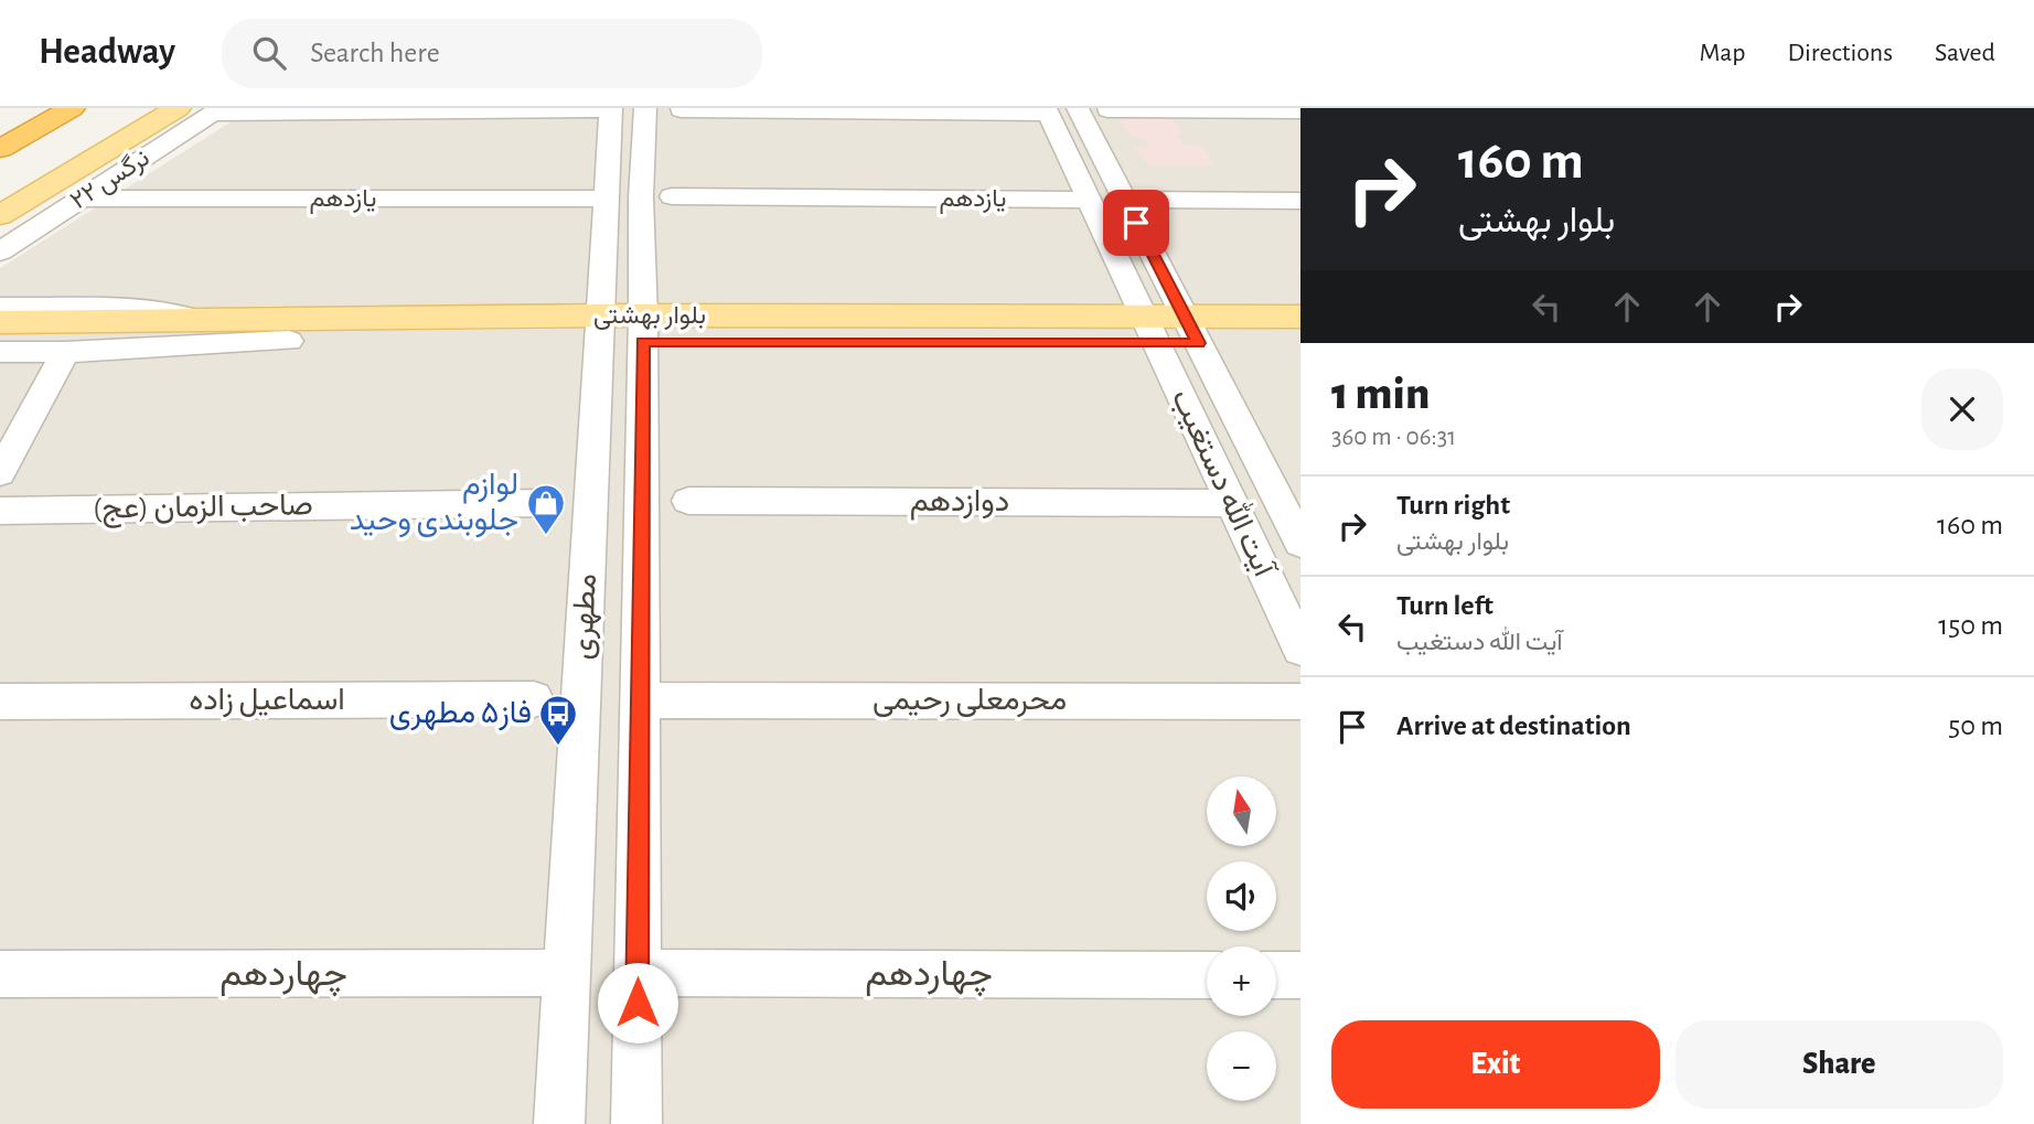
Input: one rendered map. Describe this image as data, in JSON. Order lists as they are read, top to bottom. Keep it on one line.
{"streets":{"main road":["بلوار بهشتی"],"street":["نرگس ۲۲","یازدهم","آیت الله دستغیب","دوازدهم","صاحب الزمان (عج)","مطهری","اسماعیل زاده","محرمعلی رحیمی","چهاردهم"]},"crossings":[["نرگس ۲۲","یازدهم"],["یازدهم","آیت الله دستغیب"],["یازدهم","مطهری"],["بلوار بهشتی","آیت الله دستغیب"],["بلوار بهشتی","مطهری"],["آیت الله دستغیب","دوازدهم"],["مطهری","محرمعلی رحیمی"],["مطهری","چهاردهم"]],"places":{"shop":["لوازم جلوبندی وحید"],"bus stop":["فاز۵ مطهری"]},"north":"top","page":{"header":"Headway","search":"Search here","nav":["Map","Directions","Saved"],"turn":["160 m","بلوار بهشتی"],"heading":["1 min","360 m · 06:31"],"list":[{"name":"Turn right","note":"بلوار بهشتی","value":"160 m"},{"name":"Turn left","note":"آیت الله دستغیب","value":"150 m"},{"name":"Arrive at destination","value":"50 m"}],"map_buttons":["+","−"],"buttons":["Exit","Share"]}}
